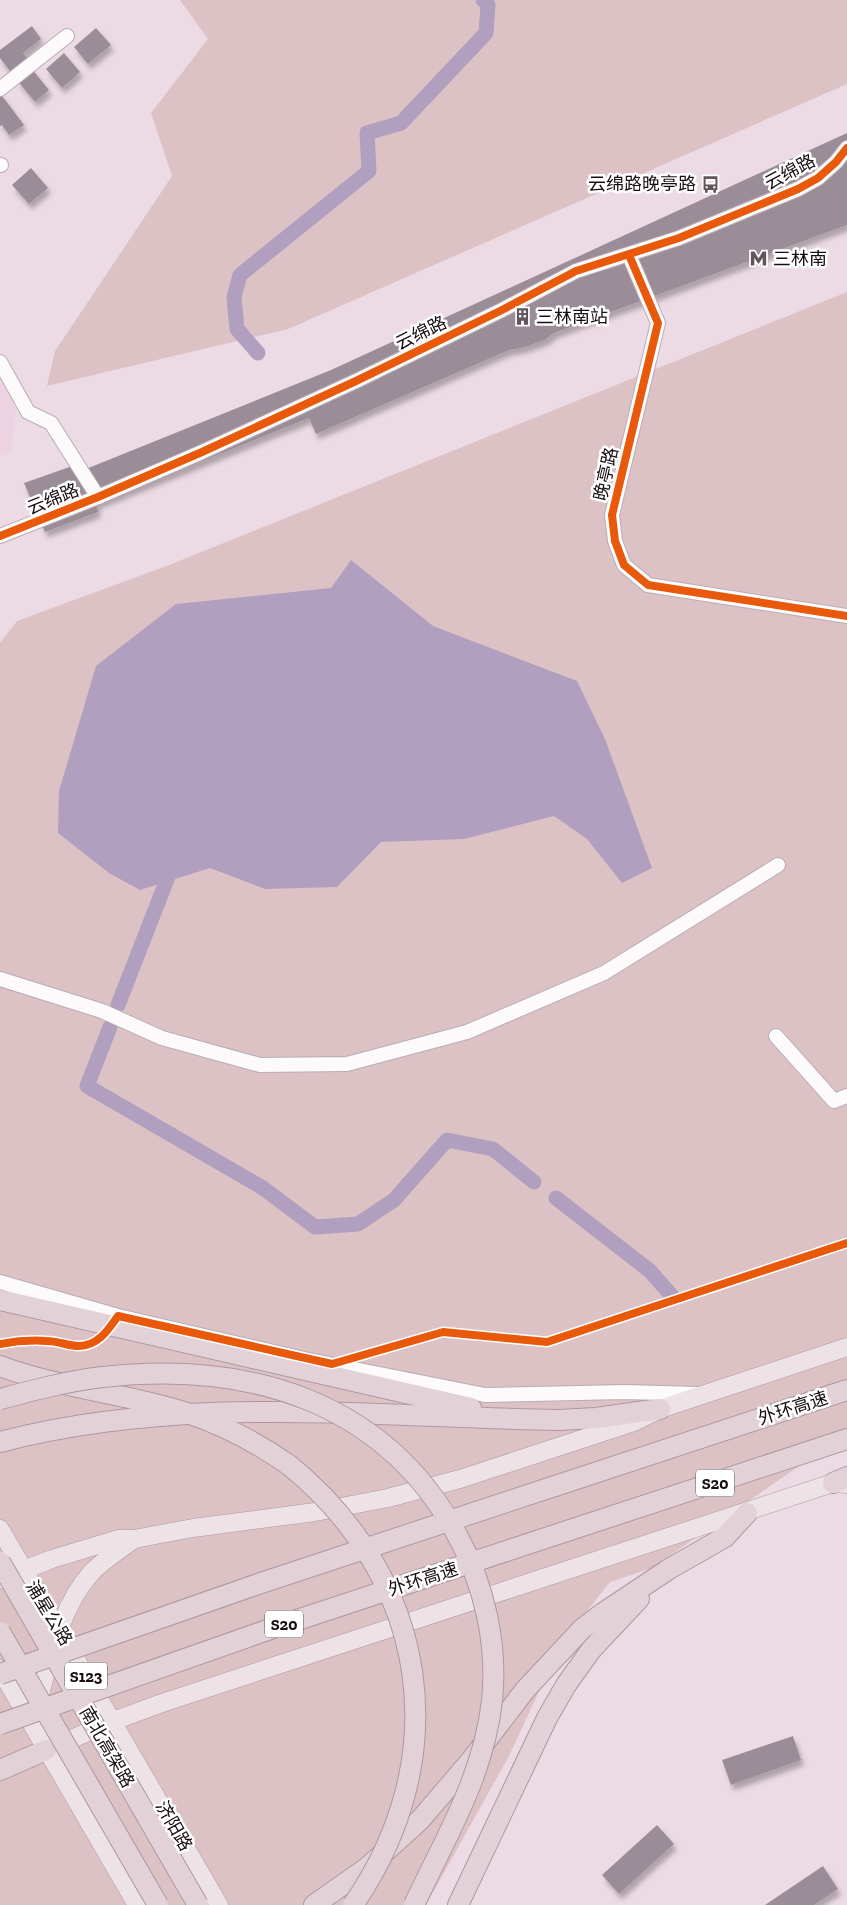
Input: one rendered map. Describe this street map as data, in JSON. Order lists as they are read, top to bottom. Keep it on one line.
{"streets":{"highway":["外环高速","S20","南北高架路"],"main road":["浦星公路","S123","济阳路"],"street":["云绵路","晚亭路"]},"crossings":[["云绵路","晚亭路"],["浦星公路","济阳路"]],"places":{"bus stop":["云绵路晚亭路"],"metro station":["三林南"],"building":["三林南站"]}}
